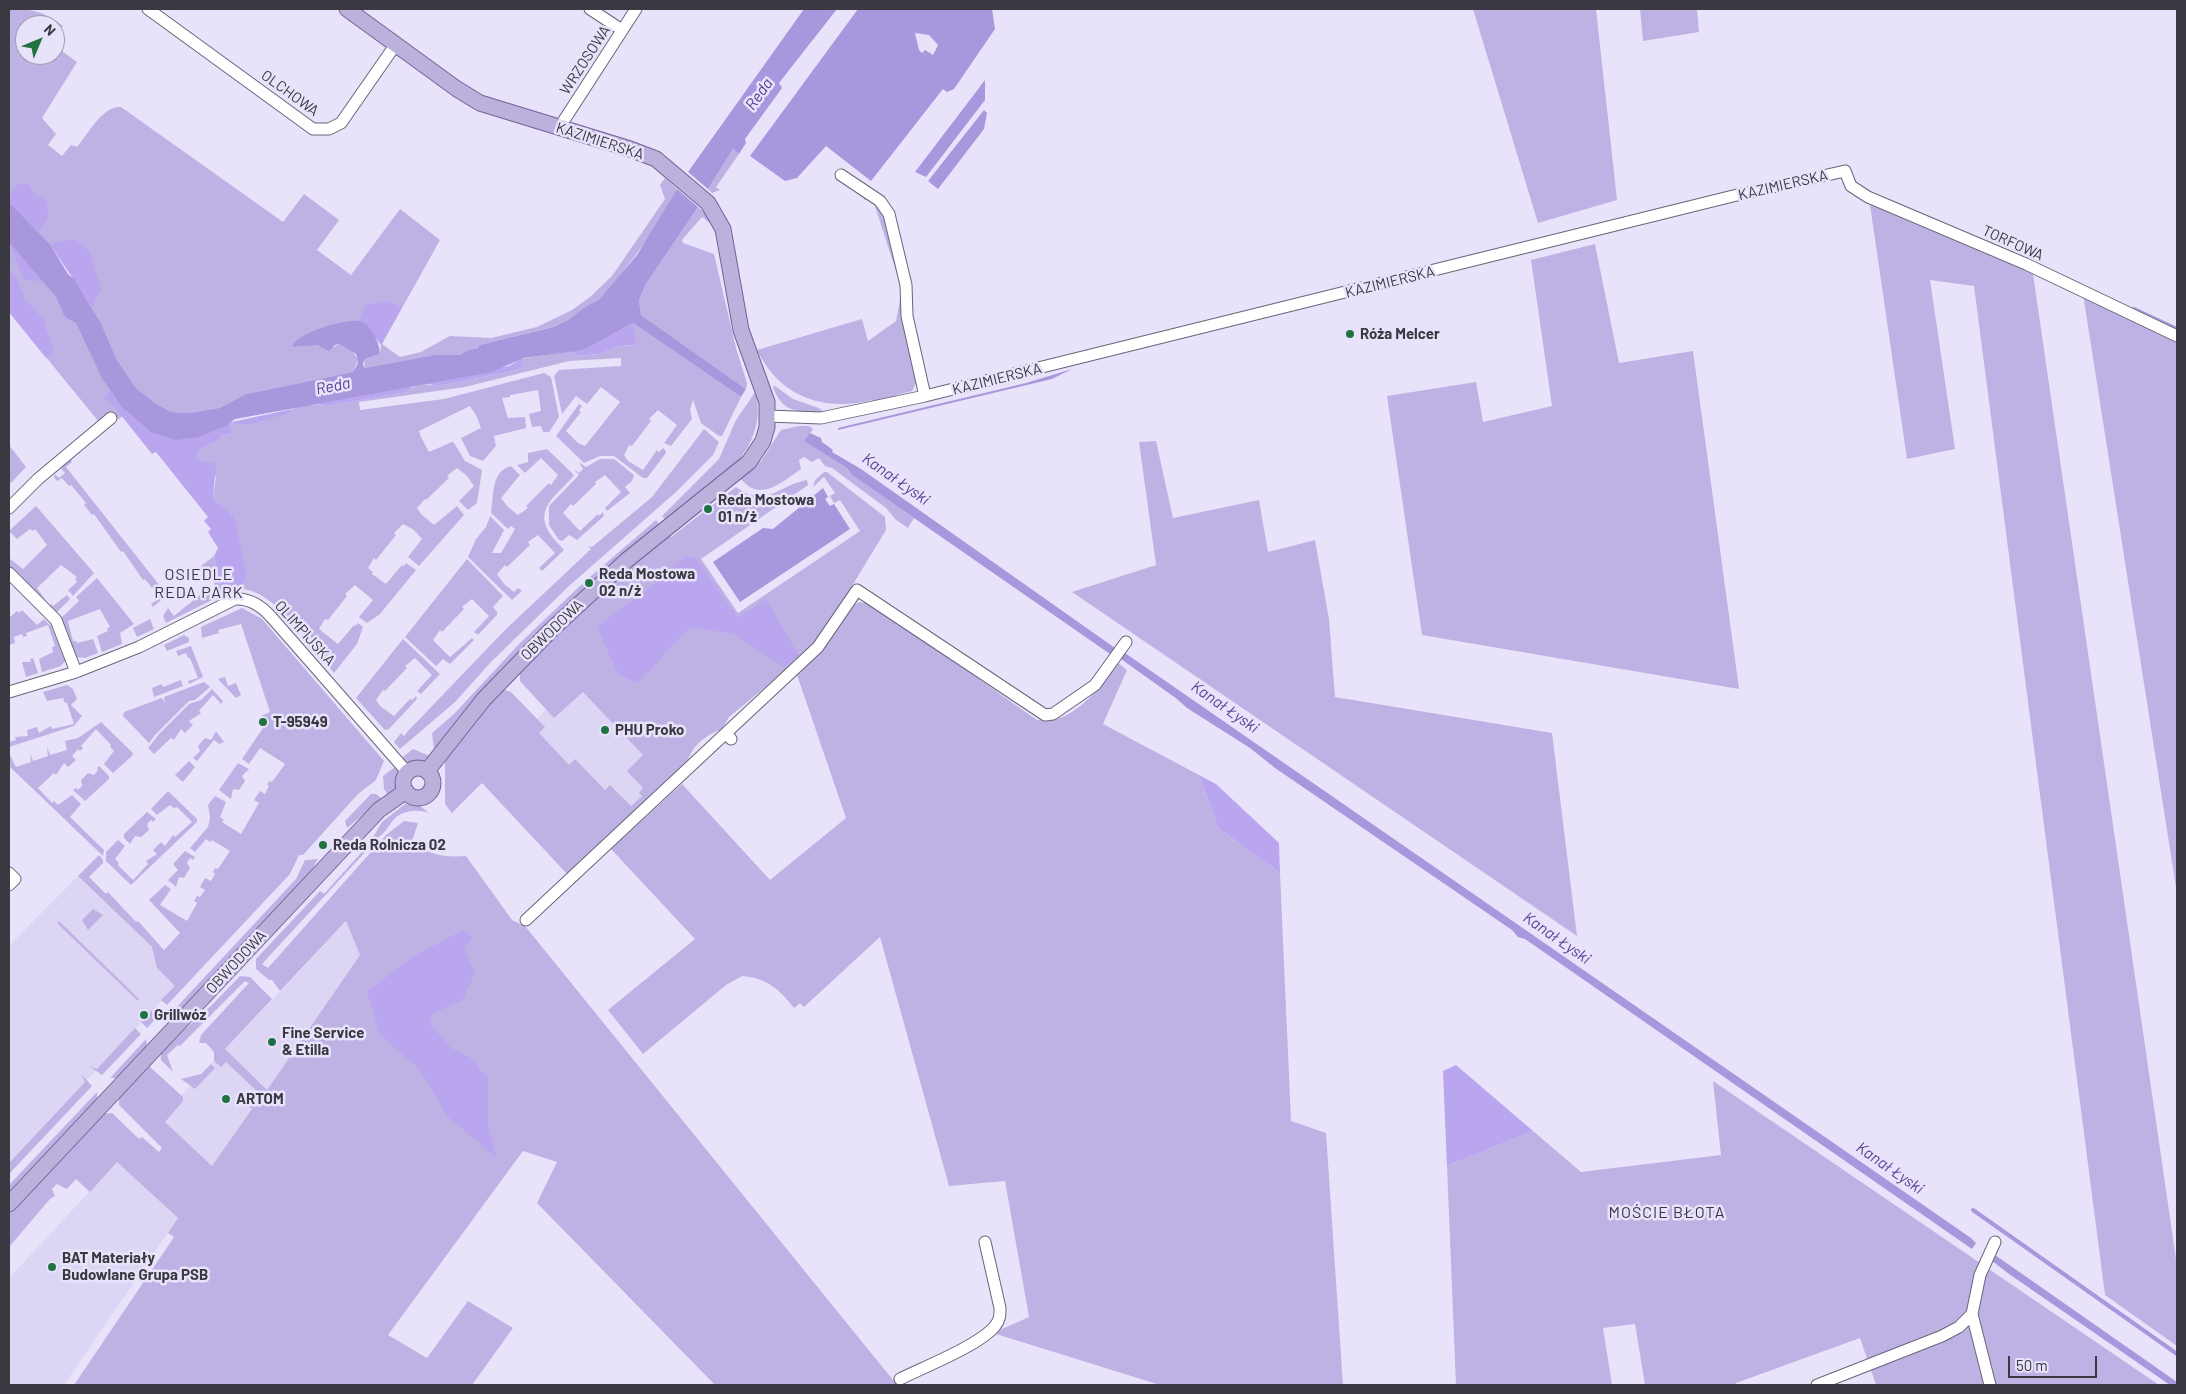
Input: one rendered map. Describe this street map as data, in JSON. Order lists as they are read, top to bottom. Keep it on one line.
{"streets":{"main road":["KAZIMIERSKA","OBWODOWA"],"street":["WRZOSOWA","OLCHOWA","TORFOWA","OLIMPIJSKA"]},"crossings":[["WRZOSOWA","KAZIMIERSKA"],["OLCHOWA","KAZIMIERSKA"],["KAZIMIERSKA","TORFOWA"],["KAZIMIERSKA","OBWODOWA"],["OBWODOWA","OLIMPIJSKA"]],"districts":["OSIEDLE REDA PARK","MOŚCIE BŁOTA"],"water":["Reda","Kanał Łyski"],"places":["Róża Melcer","Reda Mostowa 01 n/ż","Reda Mostowa 02 n/ż","T-95949","PHU Proko","Reda Rolnicza 02","Grillwóz","Fine Service & Etilla","ARTOM","BAT Materiały Budowlane Grupa PSB"],"scale_bar":"50 m","north":"top right"}
